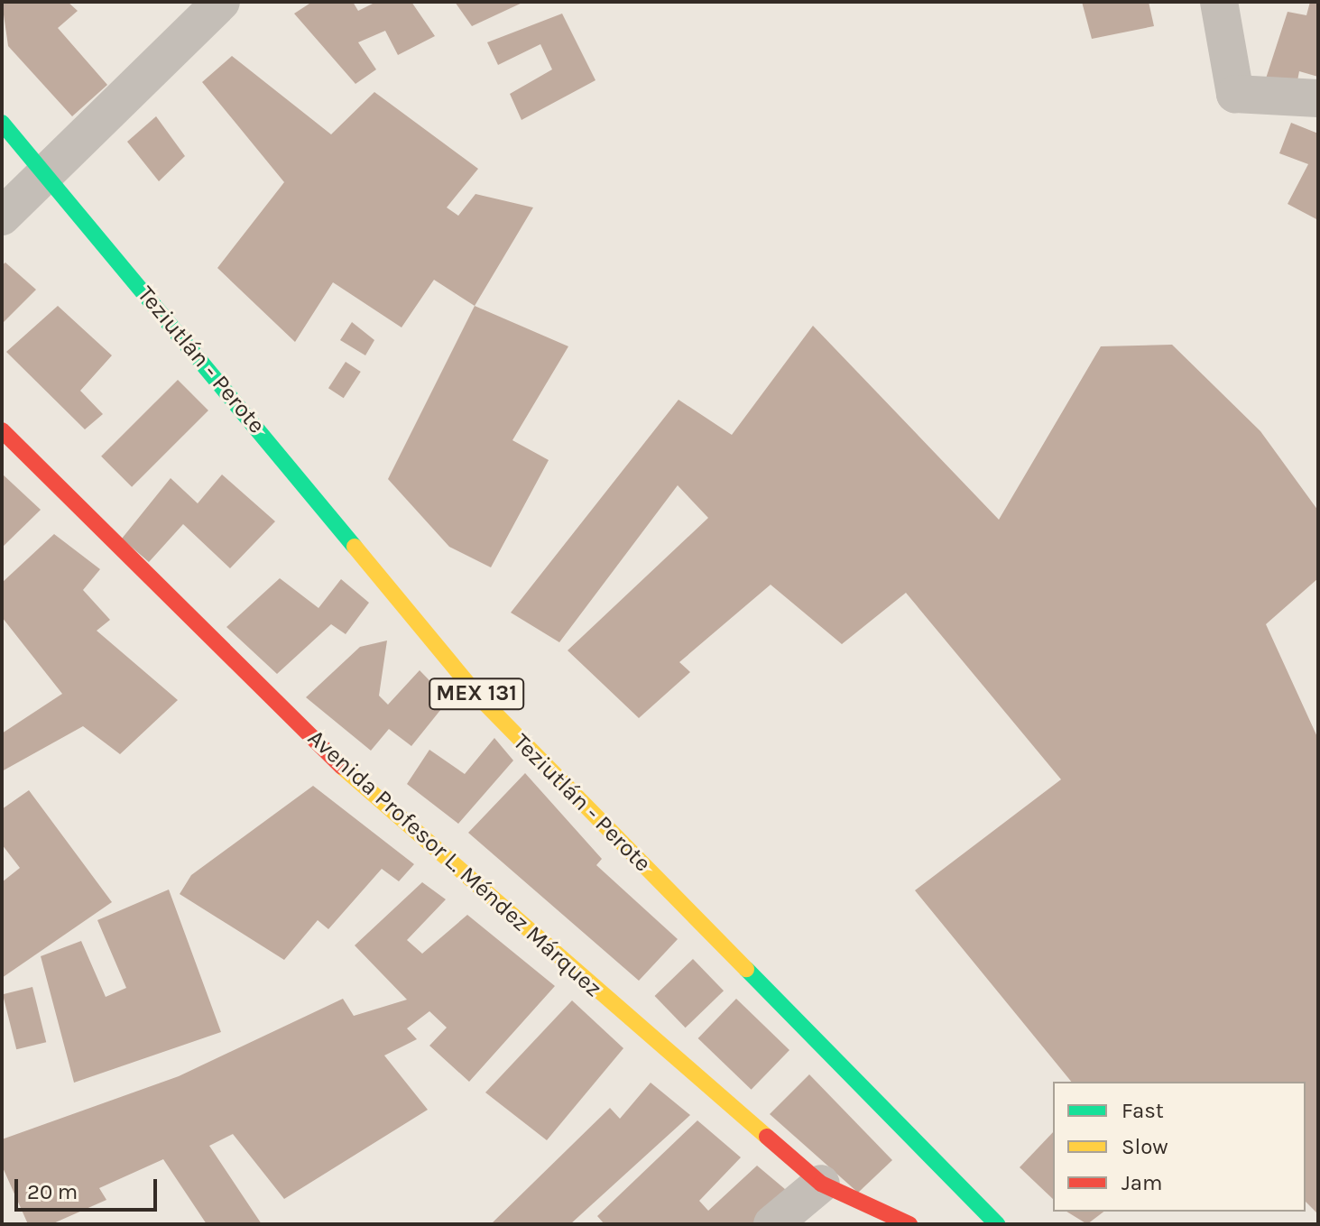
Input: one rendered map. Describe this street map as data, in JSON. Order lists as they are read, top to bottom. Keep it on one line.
{"streets":{"main road":["Teziutlán - Perote","MEX 131","Avenida Profesor L. Méndez Márquez"]},"legend":["Fast","Slow","Jam"],"scale_bar":"20 m"}
